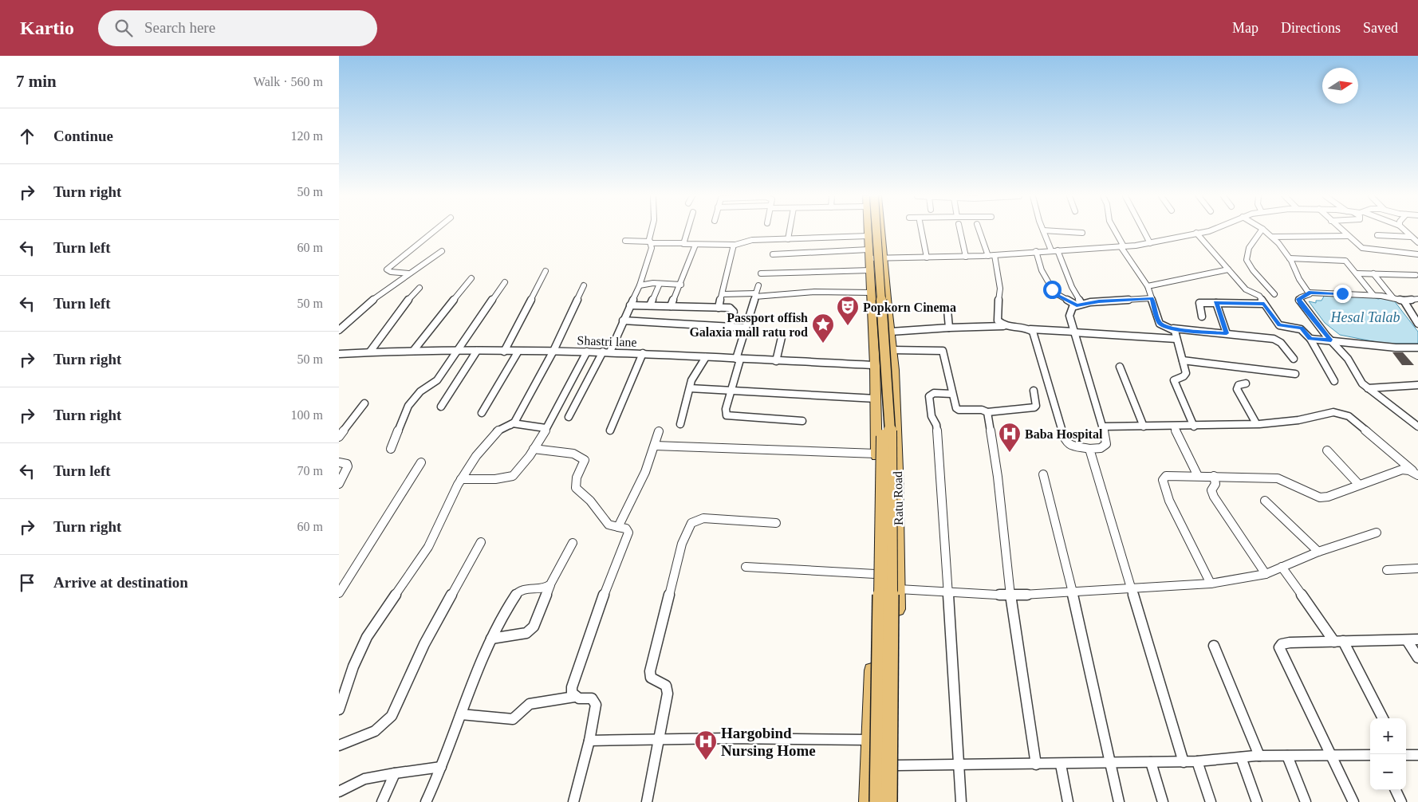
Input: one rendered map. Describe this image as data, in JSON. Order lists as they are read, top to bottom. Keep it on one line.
{"streets":{"main road":["Ratu Road"],"street":["Shastri lane"]},"crossings":[["Shastri lane","Ratu Road"]],"water":["Hesal Talab"],"places":{"theatre":["Popkorn Cinema"],"place":["Passport offish Galaxia mall ratu rod"],"hospital":["Baba Hospital","Hargobind Nursing Home"]},"north":"right","page":{"header":"Kartio","search":"Search here","nav":["Map","Directions","Saved"],"heading":["7 min","Walk · 560 m"],"list":[["Continue","120 m"],["Turn right","50 m"],["Turn left","60 m"],["Turn left","50 m"],["Turn right","50 m"],["Turn right","100 m"],["Turn left","70 m"],["Turn right","60 m"],"Arrive at destination"],"map_buttons":["+","−"]}}
